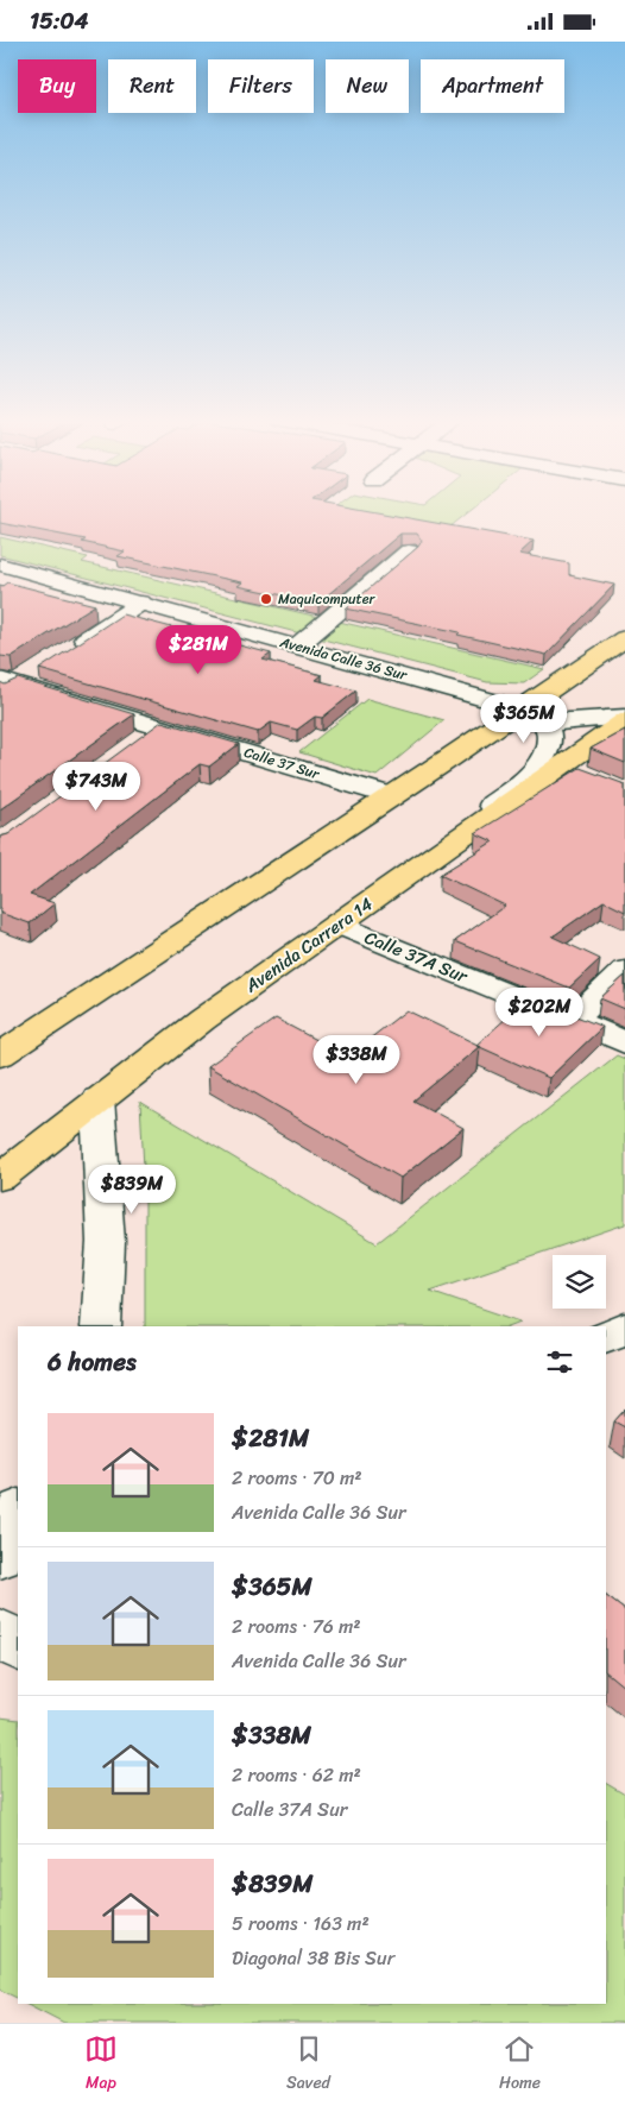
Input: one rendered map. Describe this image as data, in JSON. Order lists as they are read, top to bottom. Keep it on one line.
{"streets":{"main road":["Avenida Carrera 14"],"street":["Avenida Calle 36 Sur","Calle 37 Sur","Calle 37A Sur"]},"crossings":[["Avenida Calle 36 Sur","Avenida Carrera 14"],["Avenida Carrera 14","Calle 37A Sur"]],"places":["Maquicomputer"],"page":{"status":"15:04","chip":["Buy","Rent","Filters","New","Apartment"],"price":["$281M","$365M","$743M","$202M","$338M","$839M"],"heading":"6 homes","list":[{"name":"$281M","note":"2 rooms · 70 m² · Avenida Calle 36 Sur"},{"name":"$365M","note":"2 rooms · 76 m² · Avenida Calle 36 Sur"},{"name":"$338M","note":"2 rooms · 62 m² · Calle 37A Sur"},{"name":"$839M","note":"5 rooms · 163 m² · Diagonal 38 Bis Sur"}],"tabs":["Map","Saved","Home"]}}
